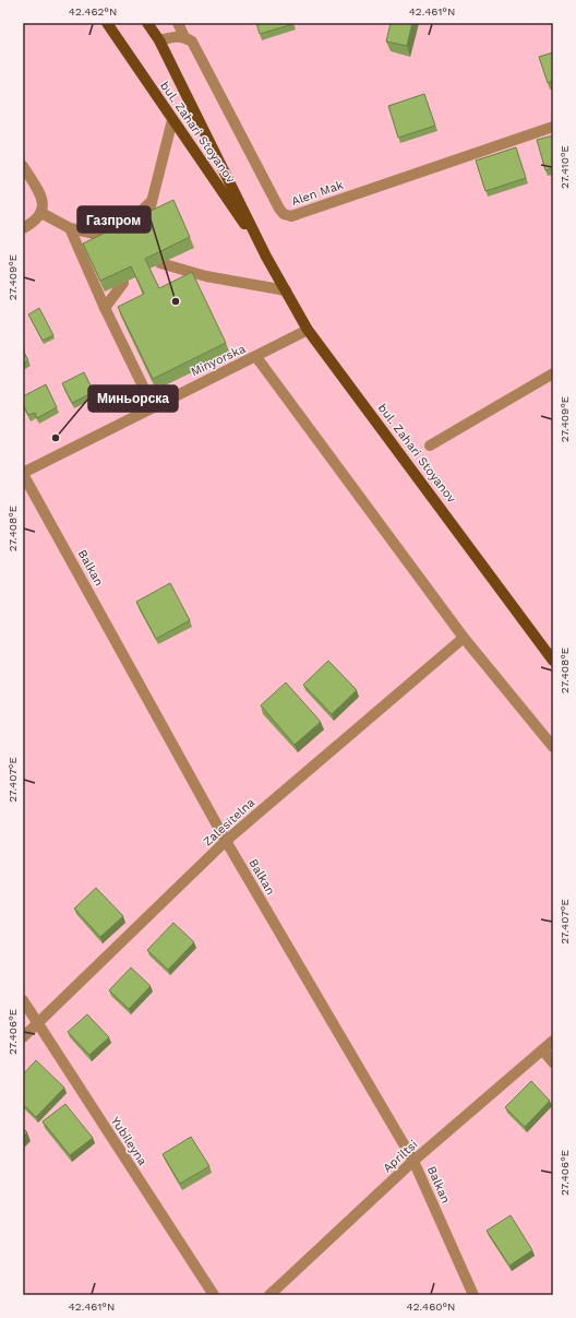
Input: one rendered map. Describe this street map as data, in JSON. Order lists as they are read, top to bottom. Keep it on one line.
{"streets":{"main road":["bul. Zahari Stoyanov"],"street":["Alen Mak","Minyorska","Balkan","Zalesitelna","Yubileyna","Apriltsi"]},"crossings":[["bul. Zahari Stoyanov","Minyorska"],["Minyorska","Balkan"],["Balkan","Zalesitelna"],["Balkan","Apriltsi"],["Zalesitelna","Yubileyna"]],"places":["Газпром","Миньорска"],"coordinates":["42.462°N","42.461°N","27.410°E","27.409°E","27.408°E","27.407°E","27.406°E","42.460°N"]}
